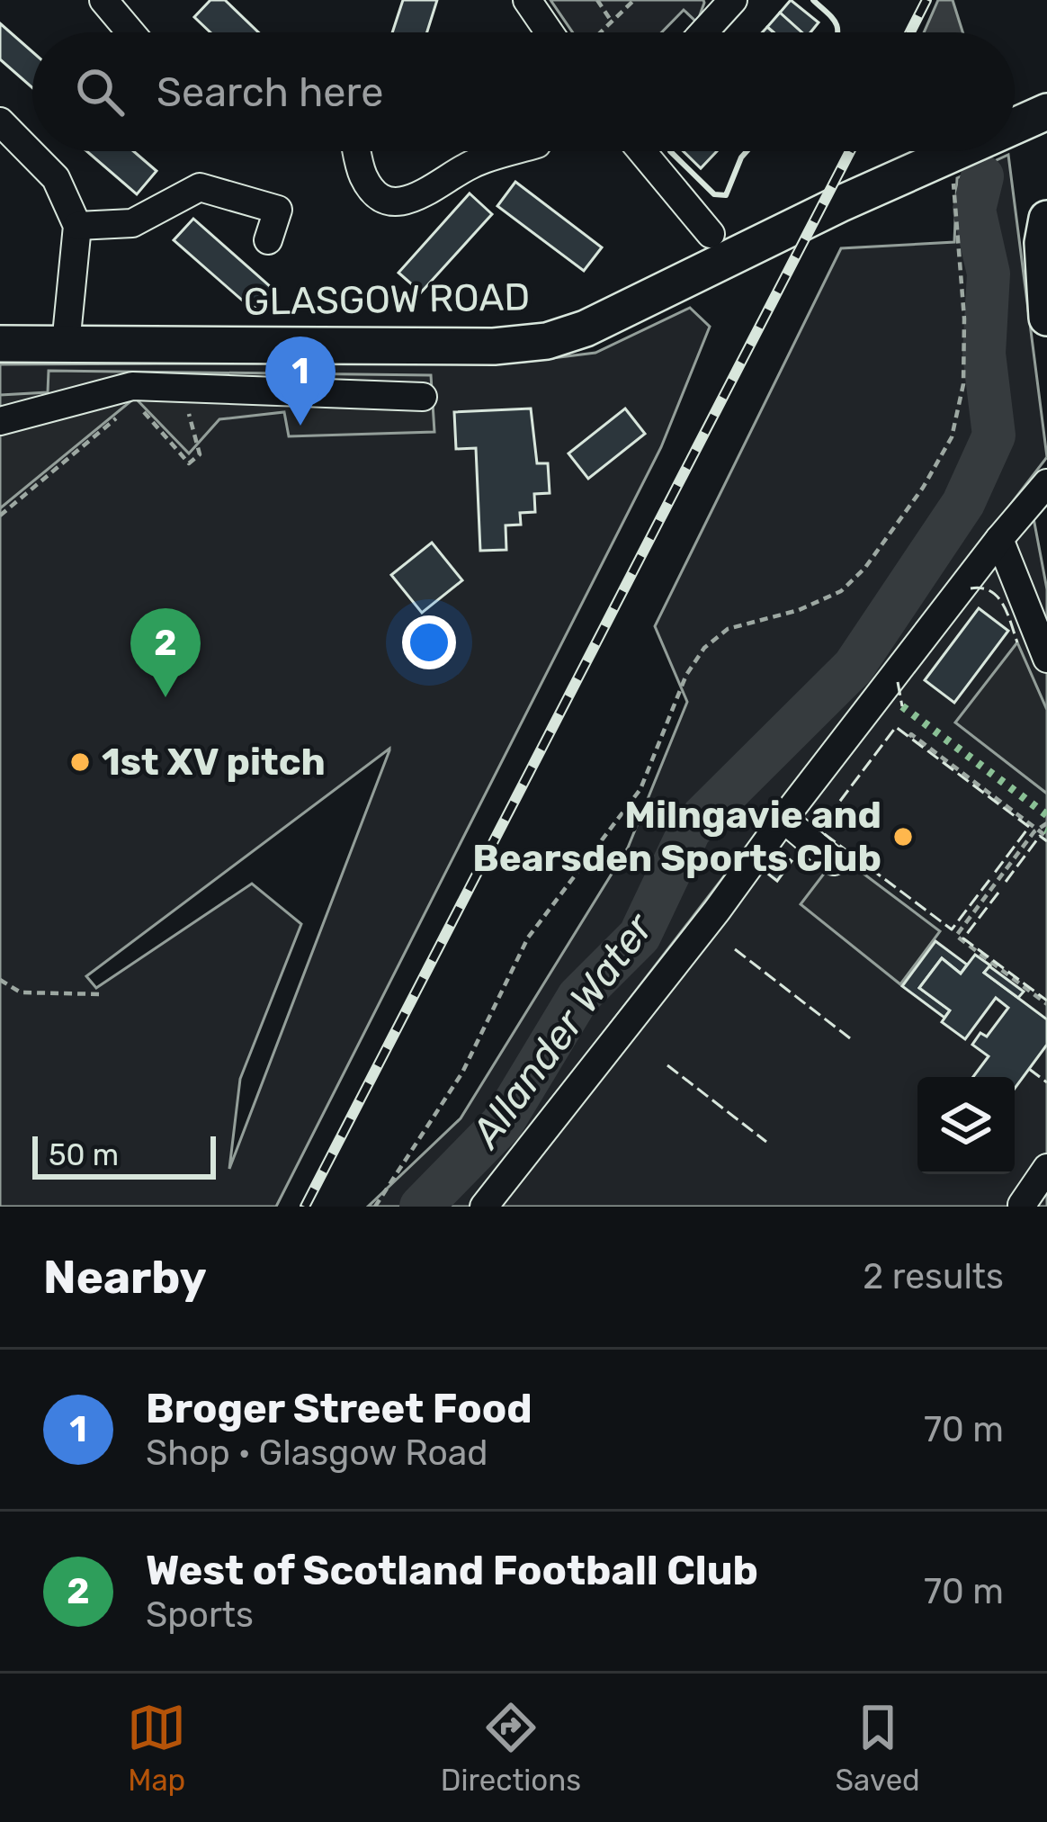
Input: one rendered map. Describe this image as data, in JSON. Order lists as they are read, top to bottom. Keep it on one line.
{"streets":{"main road":["GLASGOW ROAD"]},"water":["Allander Water"],"places":["1st XV pitch","Milngavie and Bearsden Sports Club"],"scale_bar":"50 m","page":{"search":"Search here","pins":["1","2"],"scale":"50 m","heading":["Nearby","2 results"],"list":[{"mark":"1","name":"Broger Street Food","note":"Shop · Glasgow Road","value":"70 m"},{"mark":"2","name":"West of Scotland Football Club","note":"Sports","value":"70 m"}],"nav":["Map","Directions","Saved"]}}
